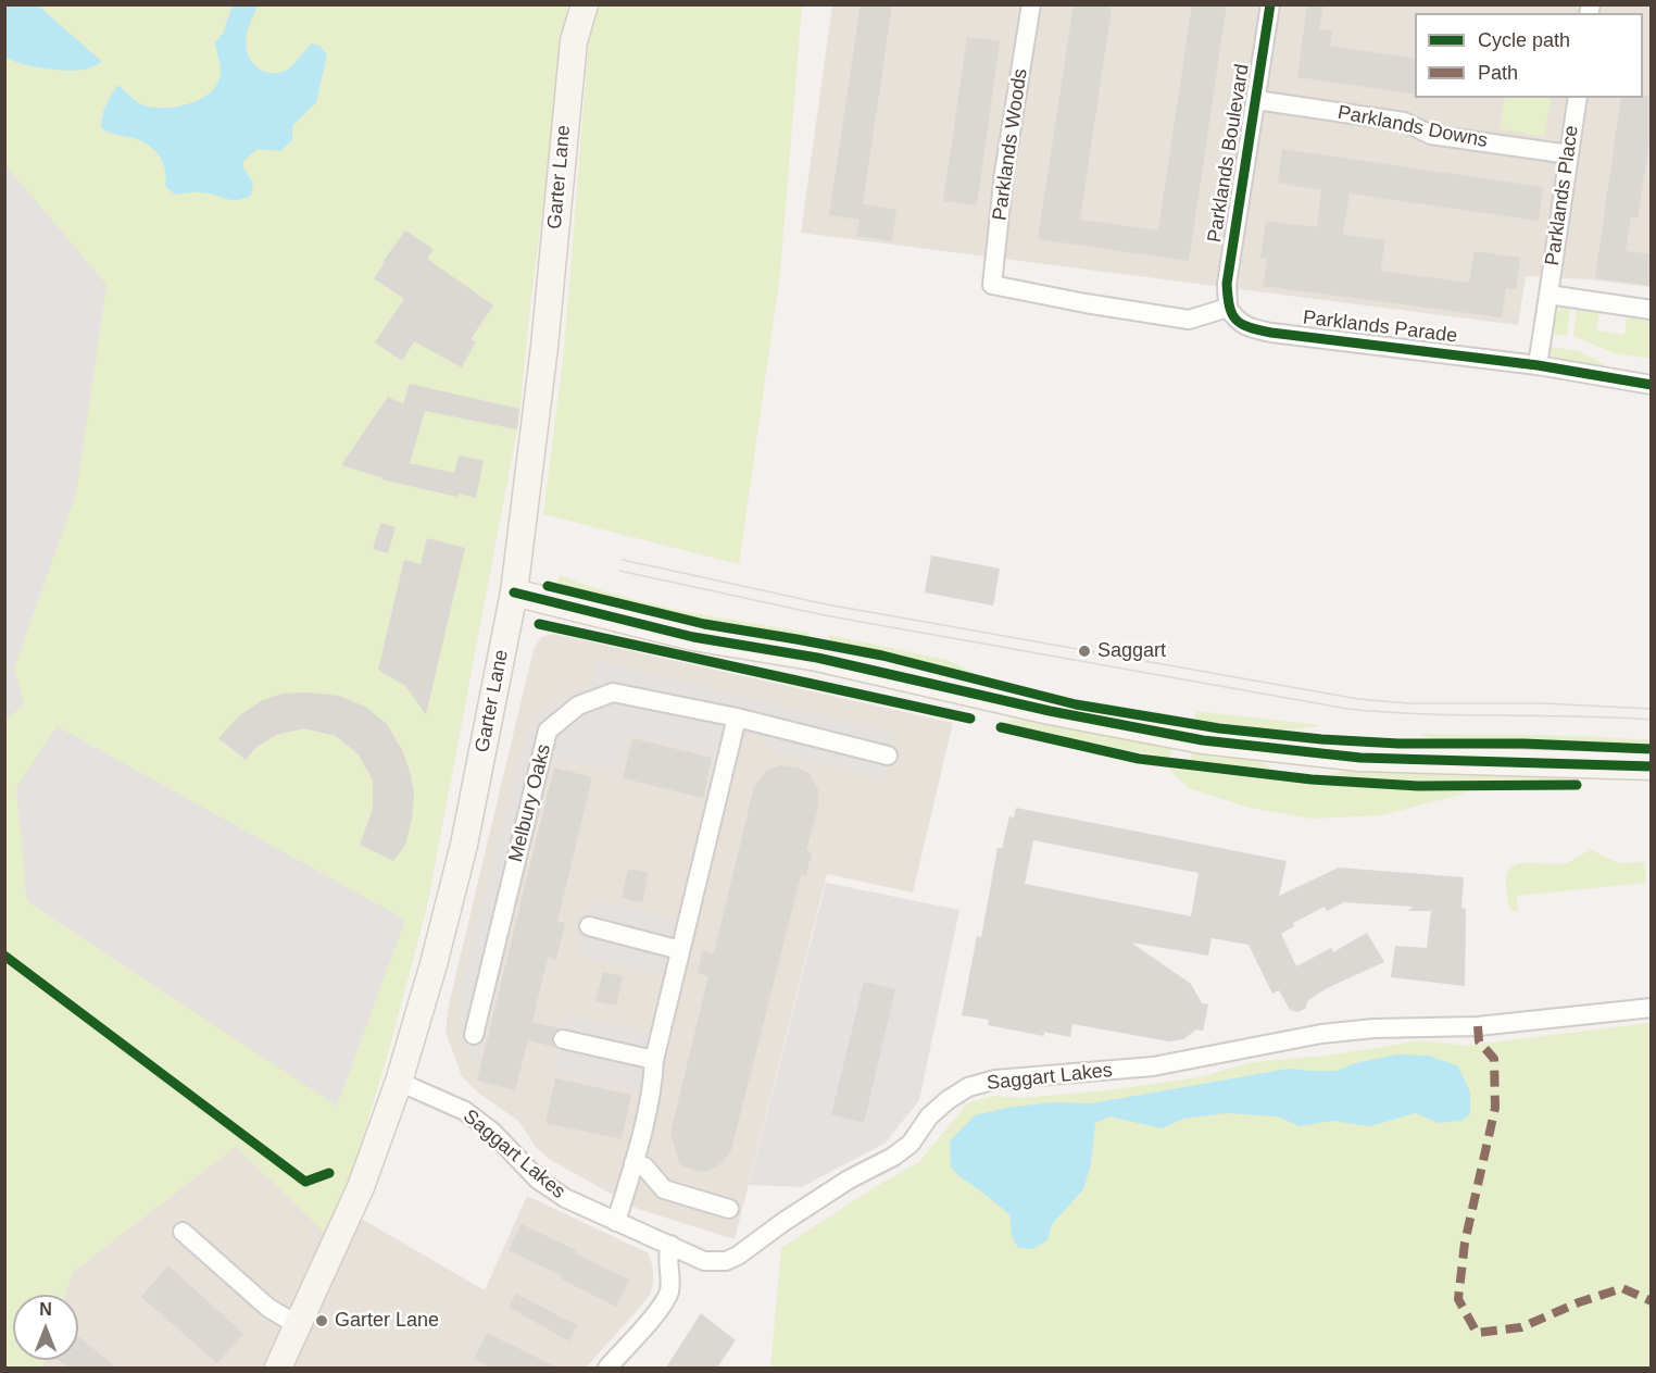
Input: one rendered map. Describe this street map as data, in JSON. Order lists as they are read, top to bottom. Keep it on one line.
{"streets":{"street":["Parklands Downs","Parklands Woods","Parklands Boulevard","Garter Lane","Parklands Place","Parklands Parade","Melbury Oaks","Saggart Lakes"]},"crossings":[["Parklands Downs","Parklands Boulevard"],["Parklands Downs","Parklands Place"],["Parklands Woods","Parklands Boulevard"],["Parklands Woods","Parklands Parade"],["Parklands Boulevard","Parklands Parade"],["Garter Lane","Saggart Lakes"]],"places":["Saggart","Garter Lane"],"legend":["Cycle path","Path"],"north":"top"}
